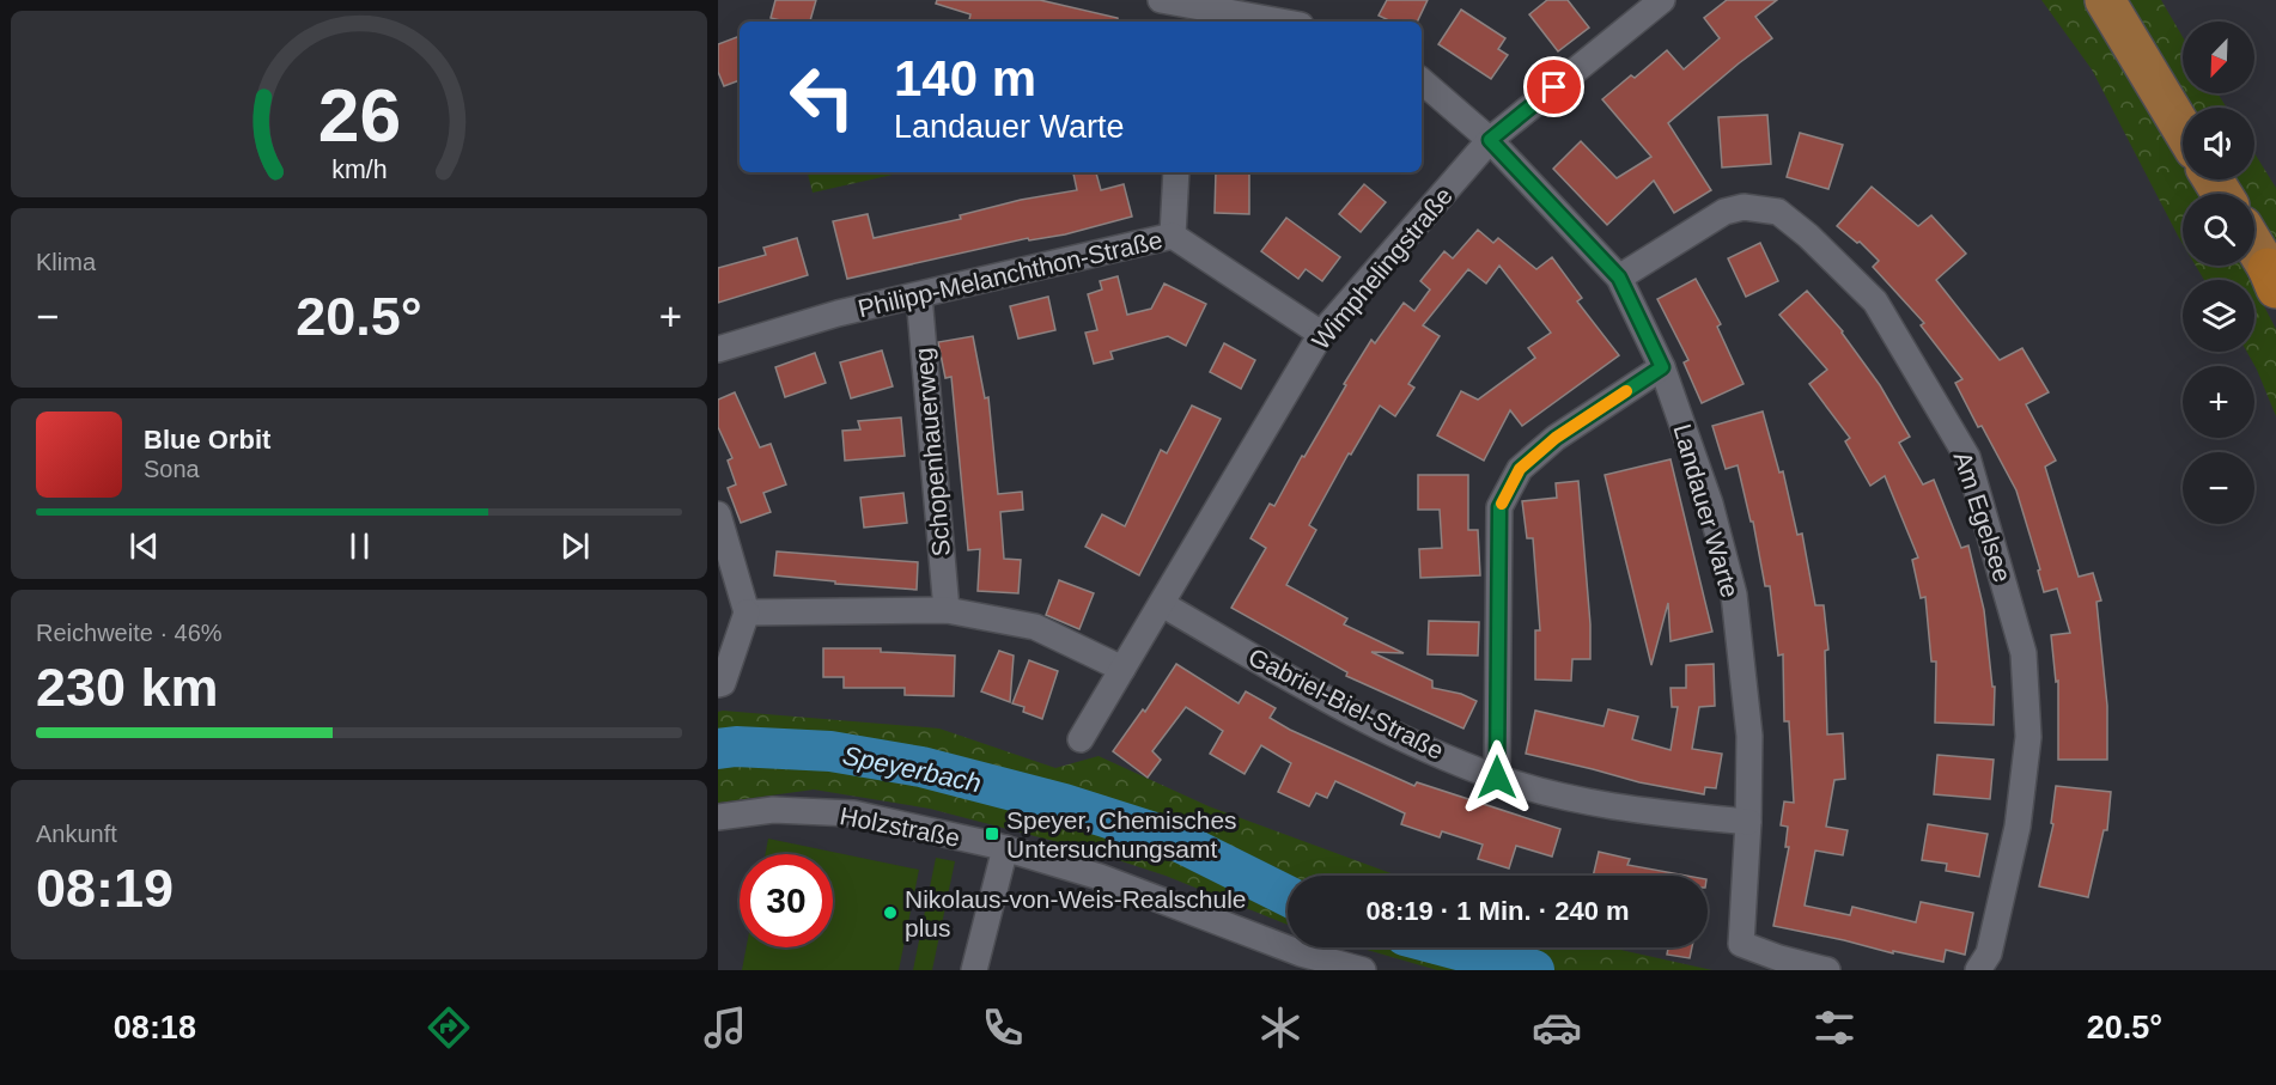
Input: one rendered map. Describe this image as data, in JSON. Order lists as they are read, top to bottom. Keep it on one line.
{"streets":{"street":["Wimphelingstraße","Philipp-Melanchthon-Straße","Schopenhauerweg","Landauer Warte","Am Egelsee","Gabriel-Biel-Straße","Holzstraße"]},"crossings":[["Wimphelingstraße","Philipp-Melanchthon-Straße"],["Wimphelingstraße","Landauer Warte"],["Wimphelingstraße","Gabriel-Biel-Straße"],["Philipp-Melanchthon-Straße","Schopenhauerweg"],["Landauer Warte","Am Egelsee"],["Landauer Warte","Gabriel-Biel-Straße"]],"water":["Speyerbach"],"places":{"transit":["Speyer, Chemisches Untersuchungsamt"],"other":["Nikolaus-von-Weis-Realschule plus"]},"north":"bottom left","page":{"map_buttons":["+","−"],"turn":["140 m","Landauer Warte"],"tile":["Klima",["Reichweite · 46%","230 km"],["Ankunft","08:19"]],"heat":["−","20.5°","+"],"song":["Blue Orbit","Sona"],"limit":"30","trip":"08:19 · 1 Min. · 240 m","tabs":["08:18","20.5°"],"gauge":["26","km/h"]}}
